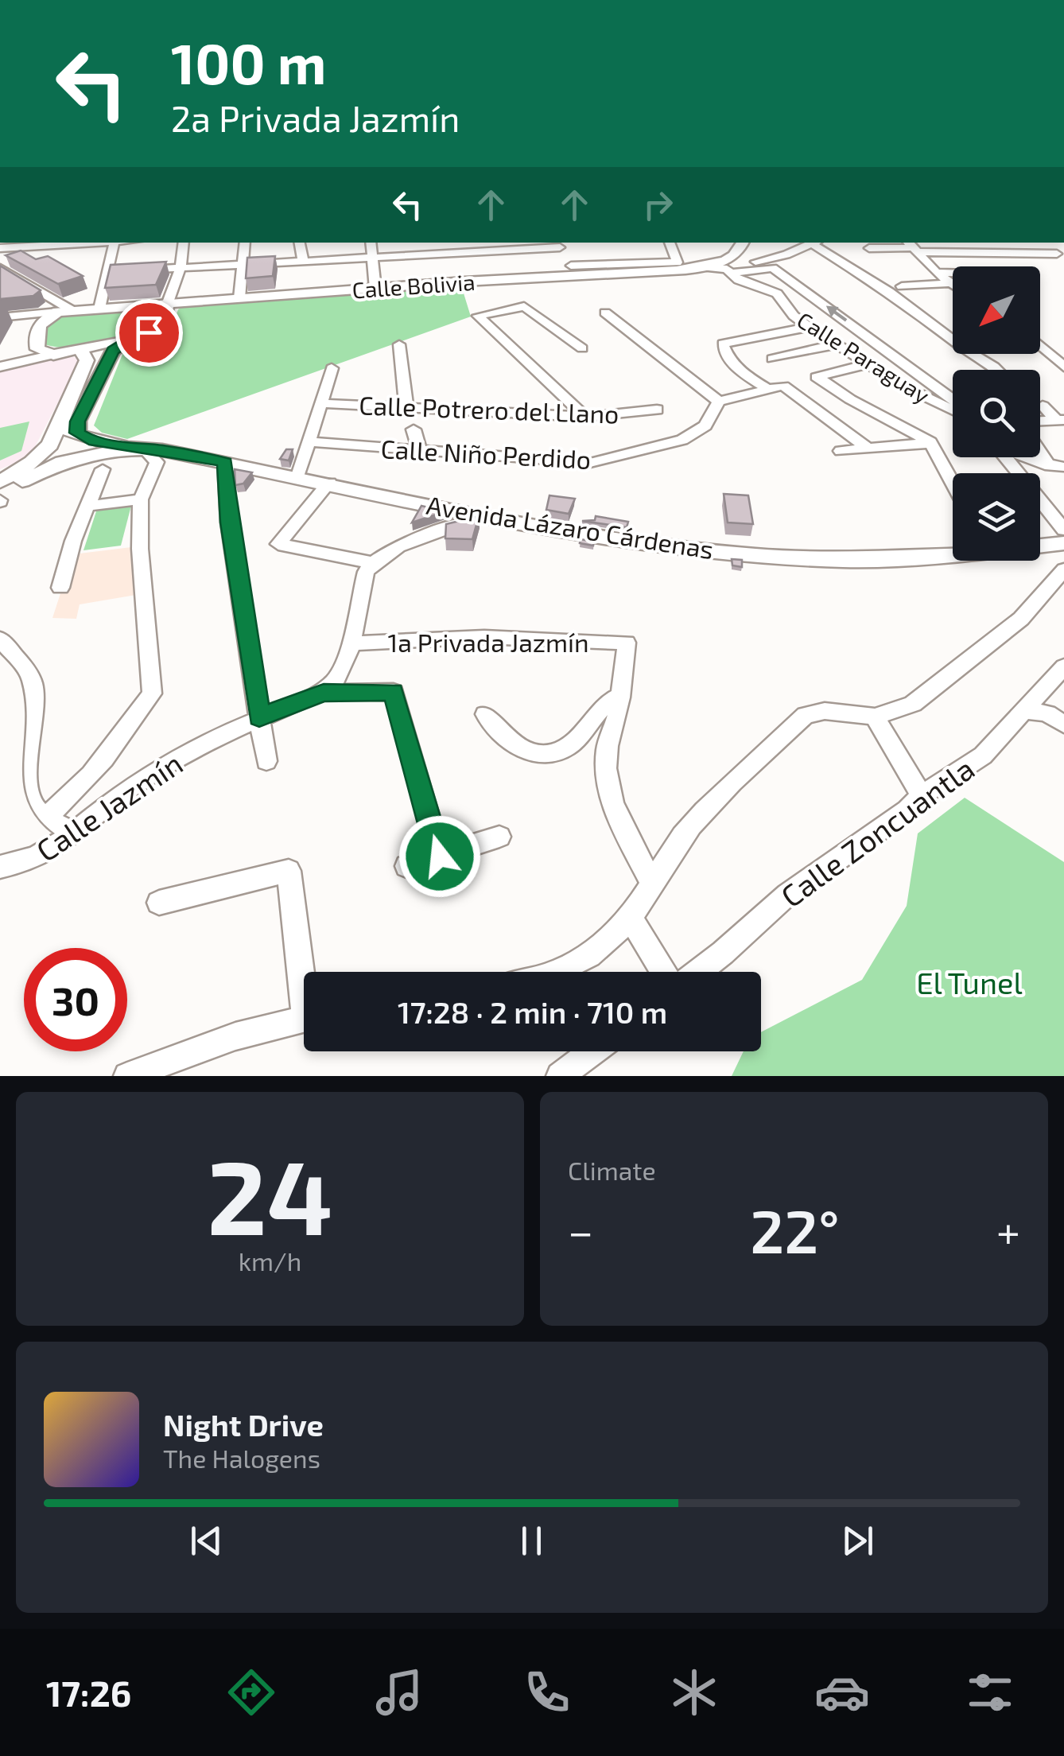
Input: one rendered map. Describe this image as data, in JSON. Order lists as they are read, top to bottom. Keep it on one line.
{"streets":{"main road":["Calle Bolivia","Avenida Lázaro Cárdenas"],"street":["Calle Paraguay","Calle Potrero del Llano","Calle Niño Perdido","1a Privada Jazmín","Calle Jazmín","Calle Zoncuantla"]},"crossings":[["Calle Bolivia","Calle Paraguay"]],"parks":["El Tunel"],"north":"bottom left","page":{"turn":["100 m","2a Privada Jazmín"],"limit":"30","trip":"17:28 · 2 min · 710 m","tile":[["24","km/h"],"Climate"],"heat":["−","22°","+"],"song":["Night Drive","The Halogens"],"tabs":"17:26"}}
